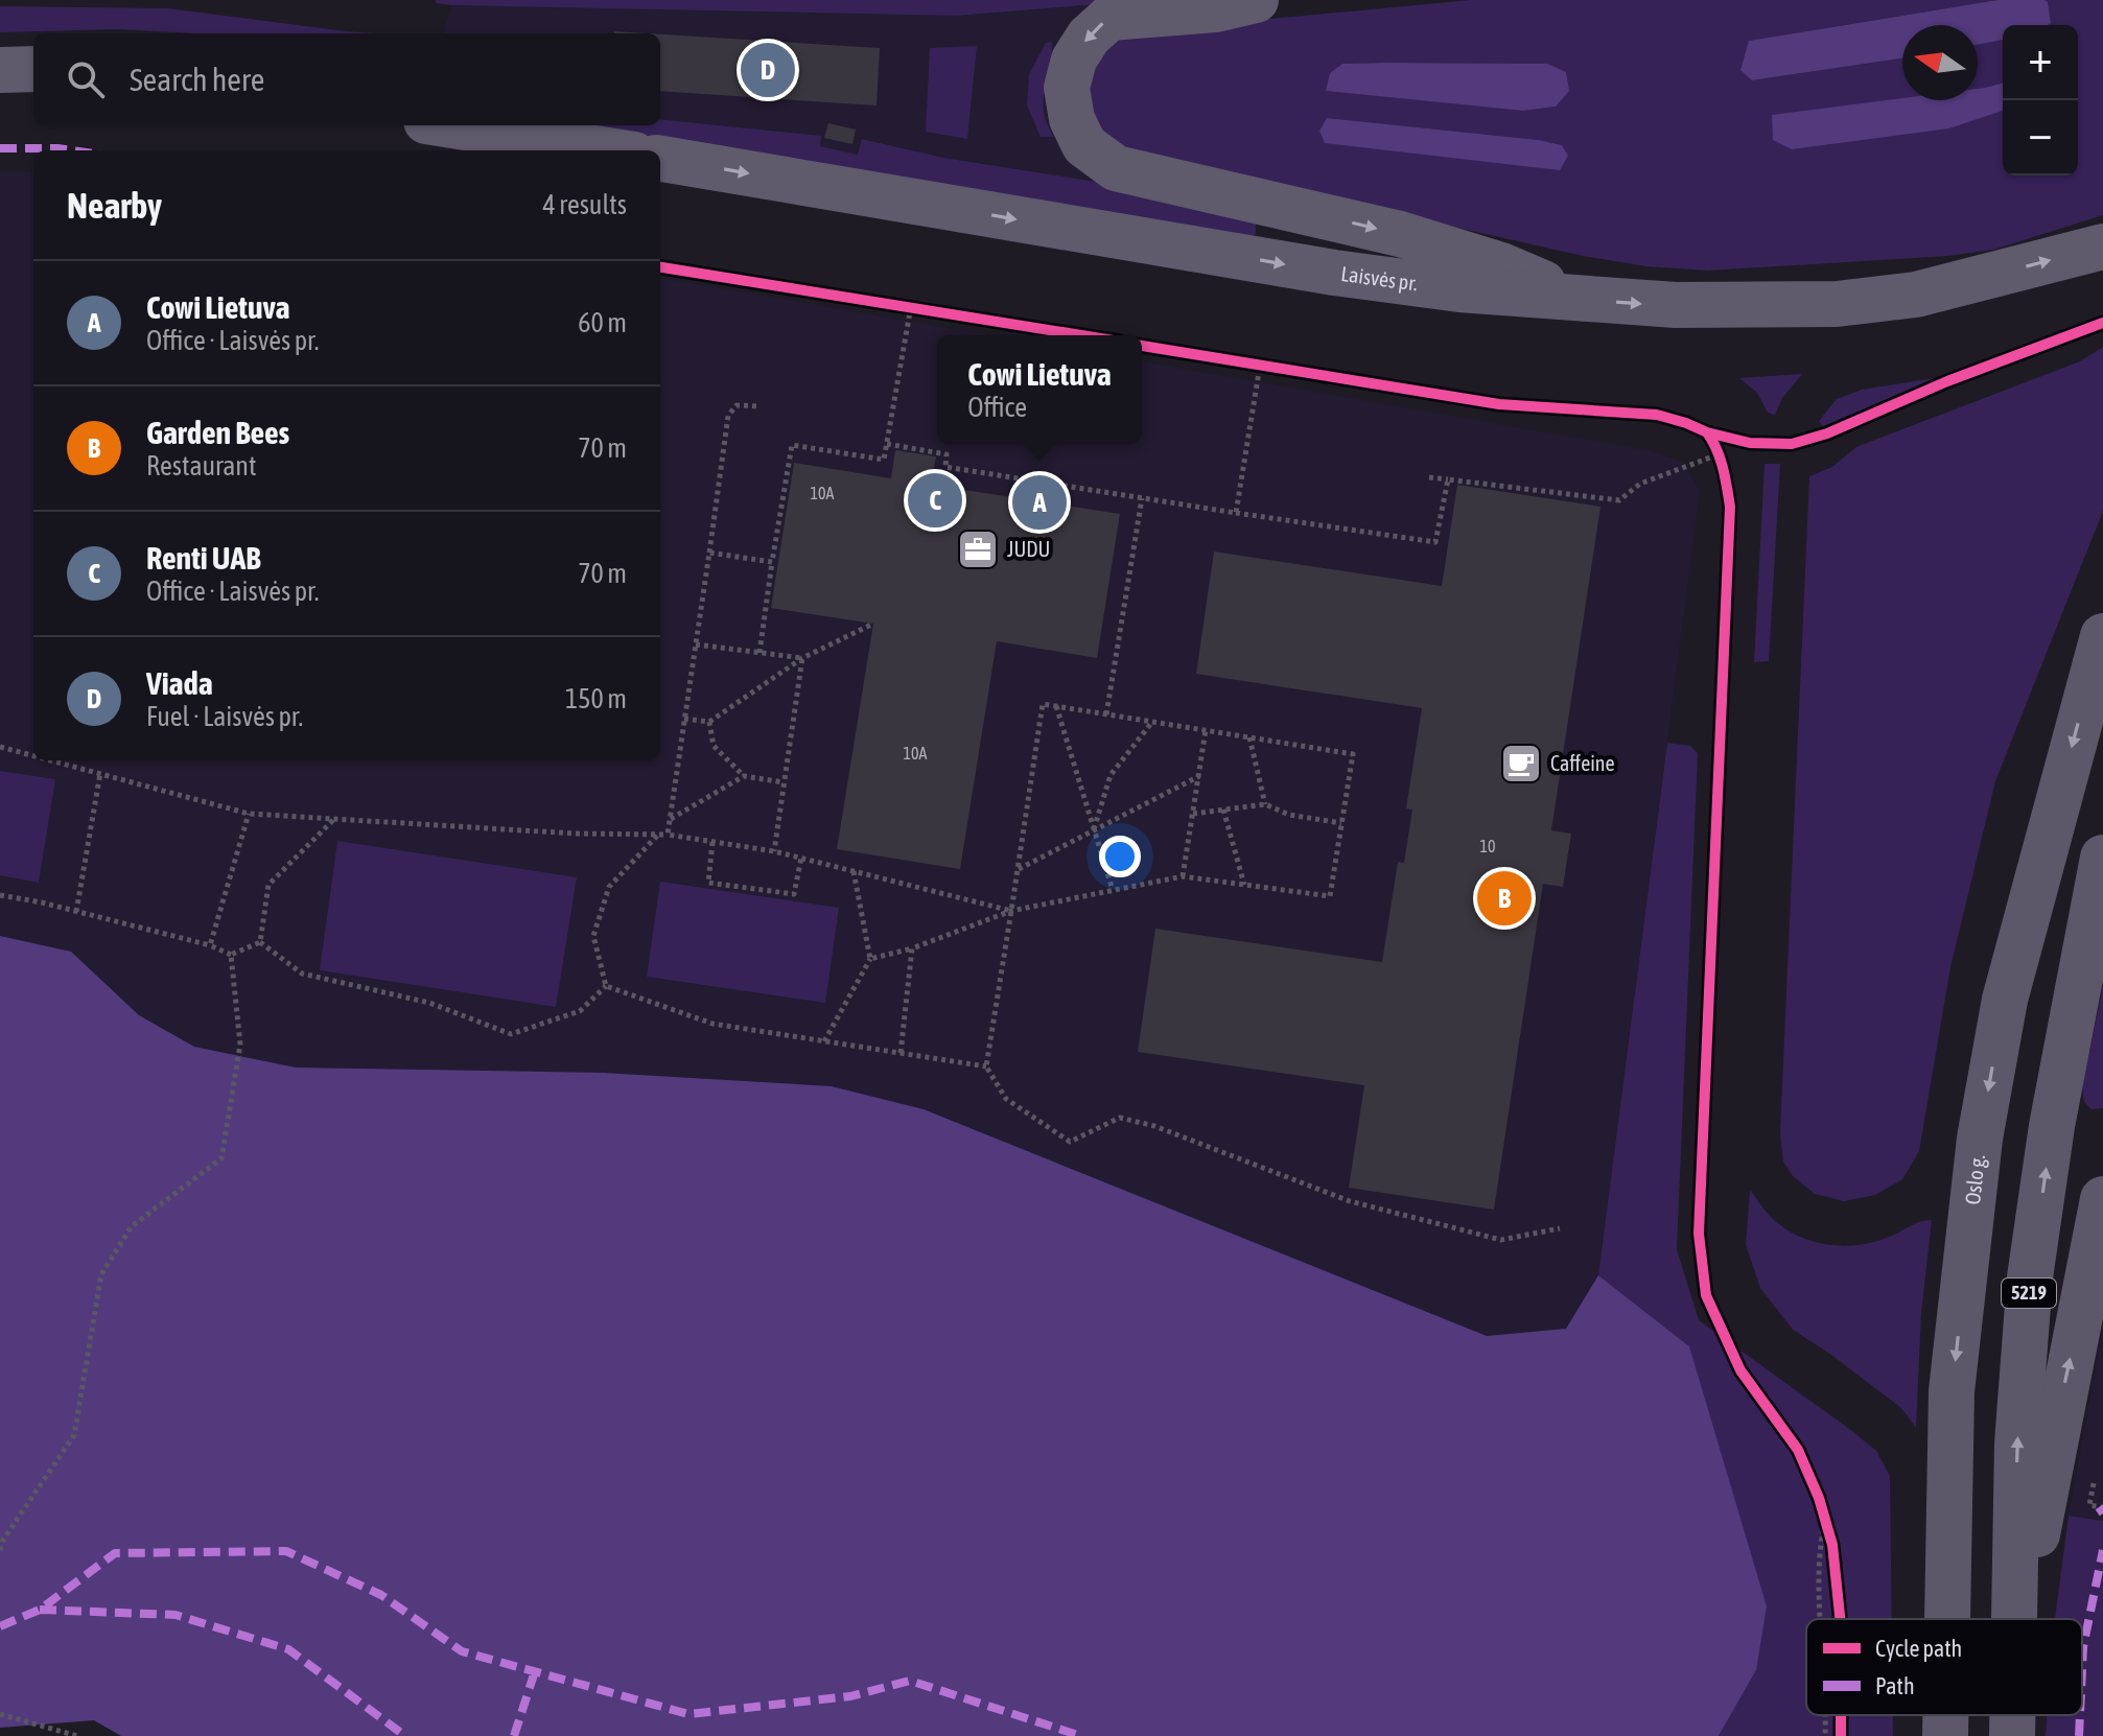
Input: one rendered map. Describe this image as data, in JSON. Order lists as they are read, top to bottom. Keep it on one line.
{"streets":{"highway":["Oslo g.","5219"],"main road":["Laisvės pr."]},"one_way":["Laisvės pr."],"places":{"office":["JUDU"],"cafe":["Caffeine"]},"house_numbers":["10A","10A","10"],"legend":["Cycle path","Path"],"north":"left","page":{"map_buttons":["+","−"],"search":"Search here","pins":["D","C","A","B"],"heading":["Nearby","4 results"],"list":[{"mark":"A","name":"Cowi Lietuva","note":"Office · Laisvės pr.","value":"60 m"},{"mark":"B","name":"Garden Bees","note":"Restaurant","value":"70 m"},{"mark":"C","name":"Renti UAB","note":"Office · Laisvės pr.","value":"70 m"},{"mark":"D","name":"Viada","note":"Fuel · Laisvės pr.","value":"150 m"}],"popup":["Cowi Lietuva","Office"]}}
